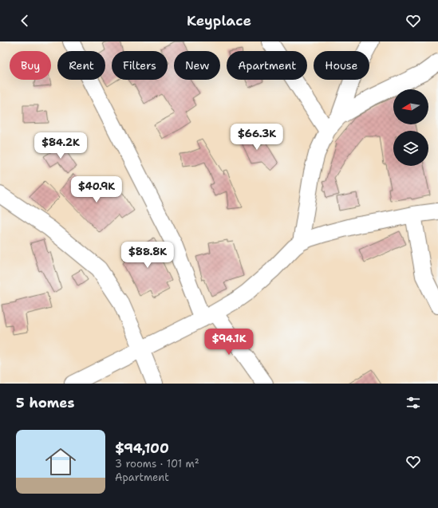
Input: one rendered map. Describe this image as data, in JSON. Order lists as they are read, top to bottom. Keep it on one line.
{"north":"left","page":{"header":"Keyplace","chip":["Buy","Rent","Filters","New","Apartment","House"],"price":["$66.3K","$84.2K","$40.9K","$88.8K","$94.1K"],"heading":"5 homes","list":[{"name":"$94,100","note":"3 rooms · 101 m² · Apartment"}]}}
